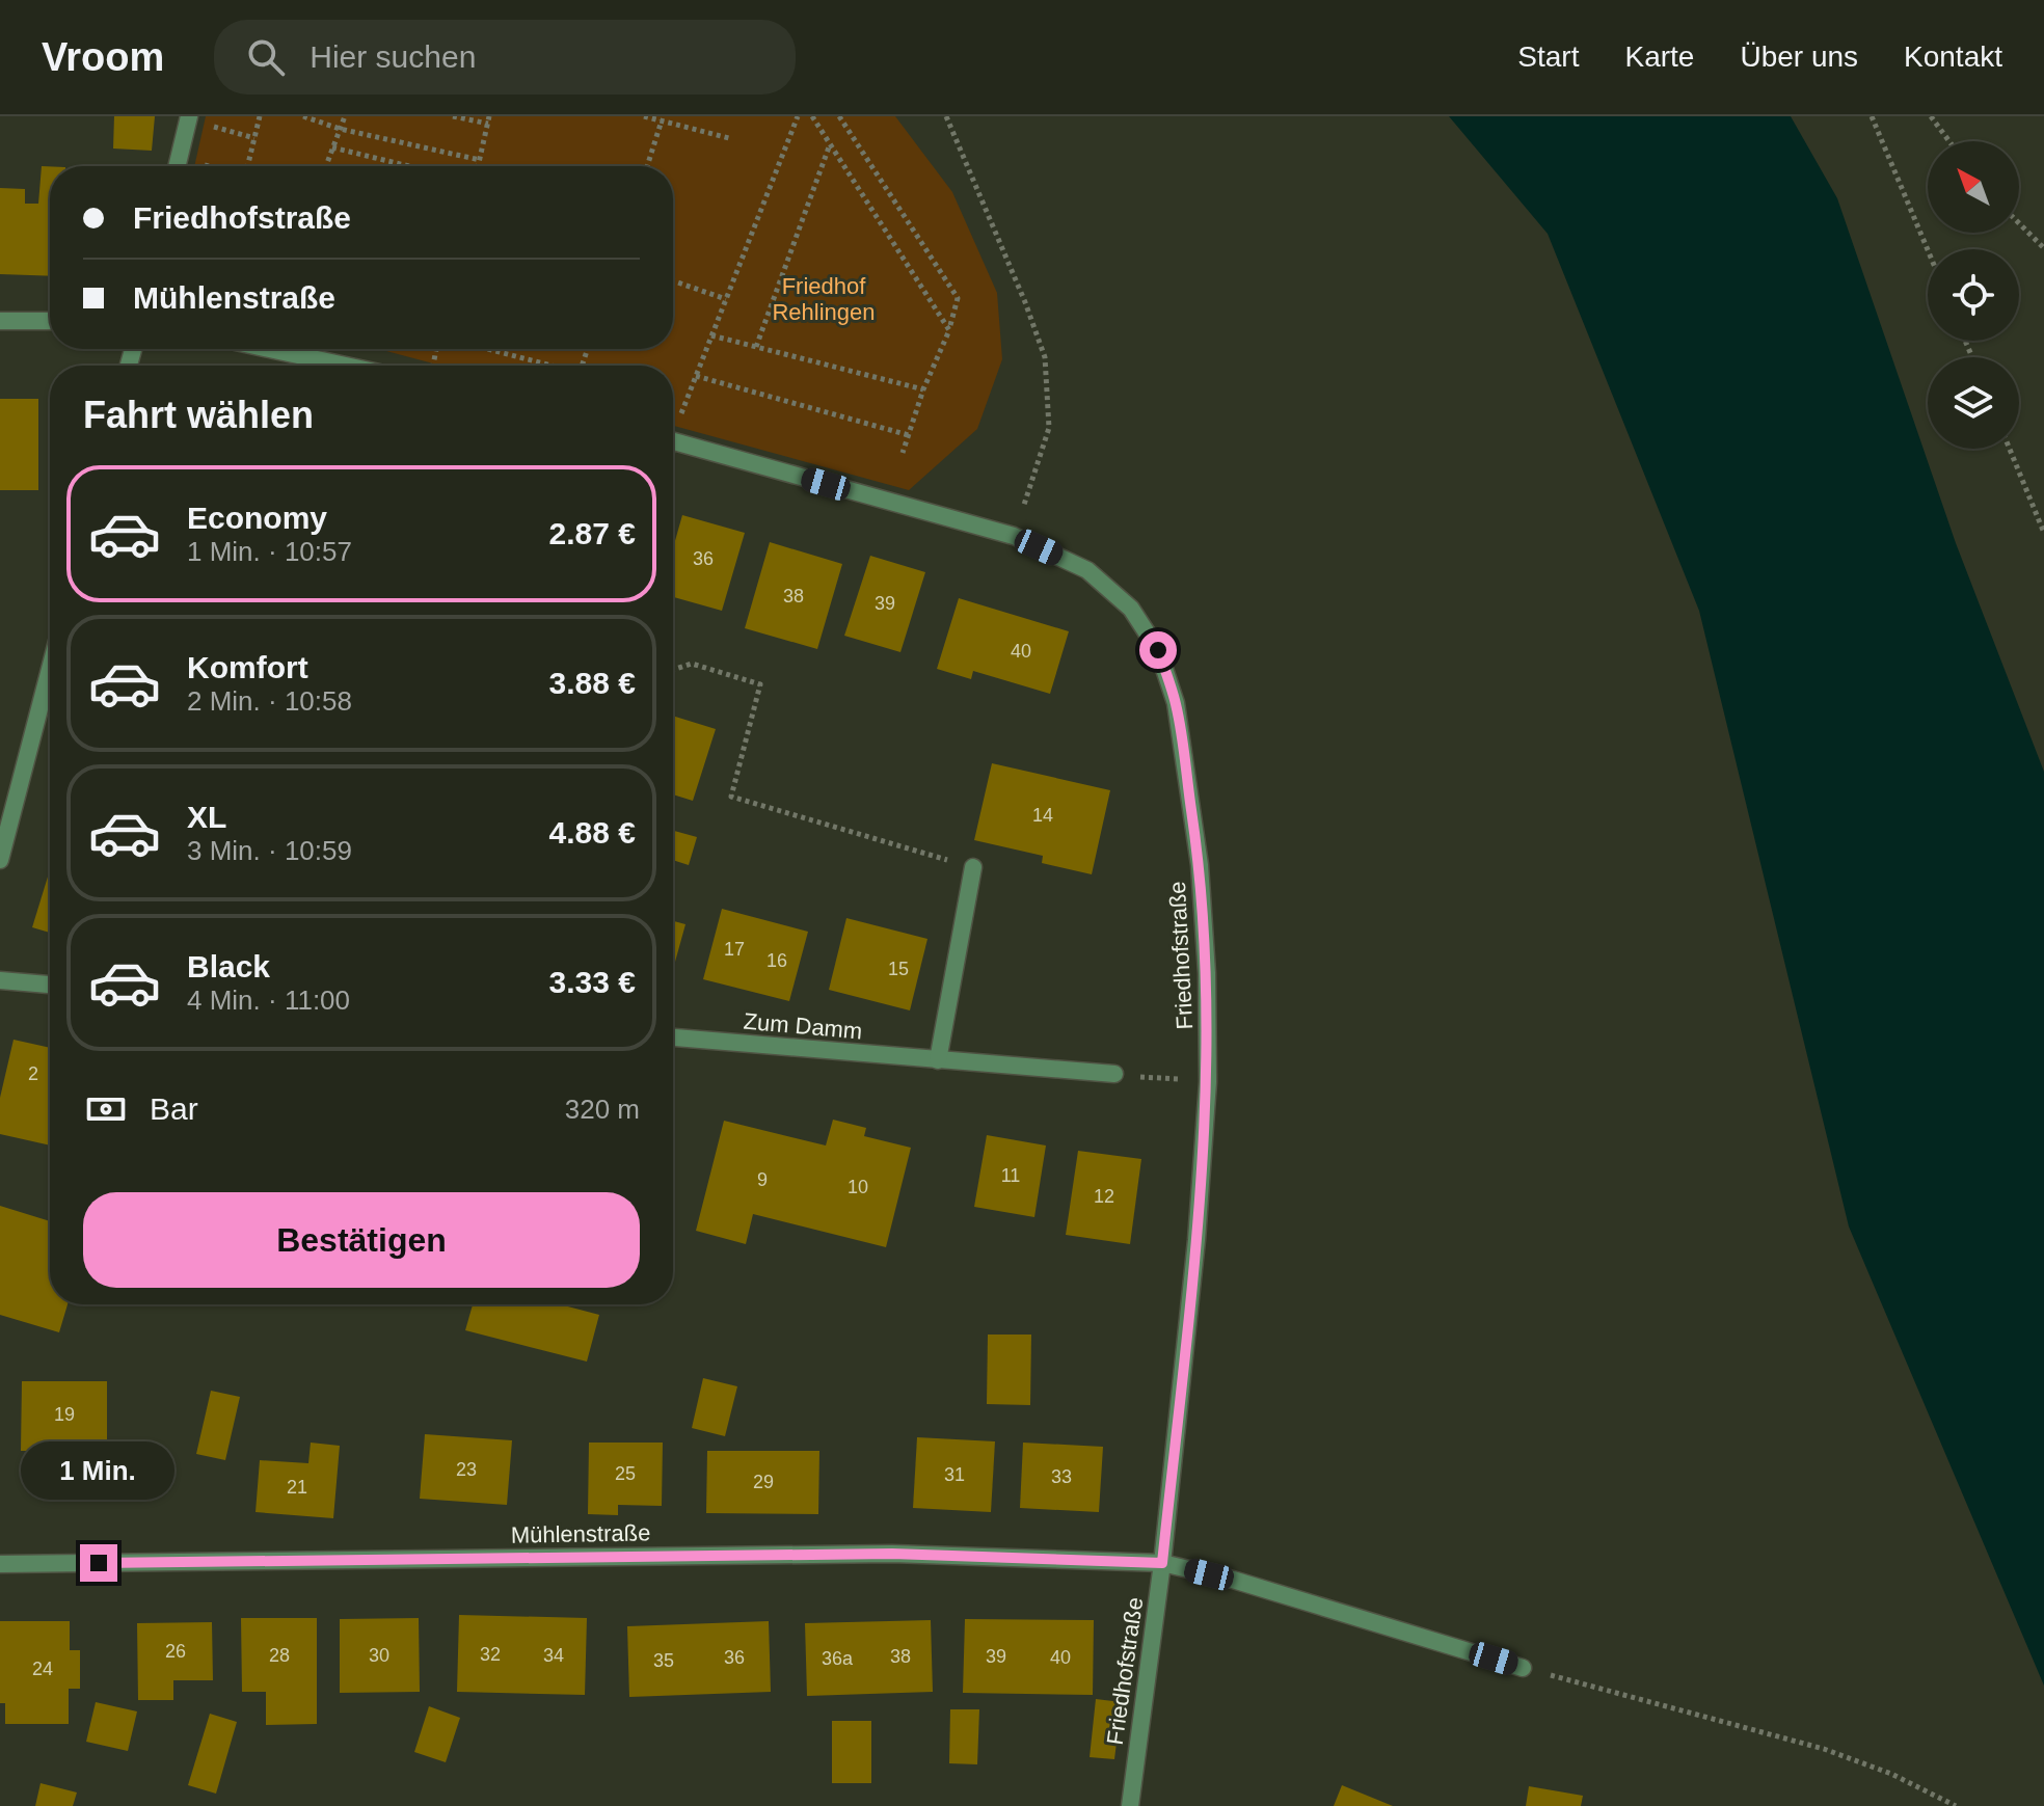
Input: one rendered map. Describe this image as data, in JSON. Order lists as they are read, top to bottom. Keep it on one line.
{"streets":{"street":["Friedhofstraße","Zum Damm","Mühlenstraße"]},"crossings":[["Friedhofstraße","Mühlenstraße"]],"parks":["Friedhof Rehlingen"],"house_numbers":["36","38","39","40","14","17","16","15","2","11","9","10","12","19","23","25","31","33","29","21","26","32","28","30","34","38","39","36","40","36a","35","24"],"north":"top left","page":{"header":"Vroom","search":"Hier suchen","nav":["Start","Karte","Über uns","Kontakt"],"banner":["Friedhofstraße","Mühlenstraße"],"heading":"Fahrt wählen","list":[{"name":"Economy","note":"1 Min. · 10:57","value":"2.87 €"},{"name":"Komfort","note":"2 Min. · 10:58","value":"3.88 €"},{"name":"XL","note":"3 Min. · 10:59","value":"4.88 €"},{"name":"Black","note":"4 Min. · 11:00","value":"3.33 €"}],"pay":["Bar","320 m"],"buttons":"Bestätigen","bubble":"1 Min."}}
